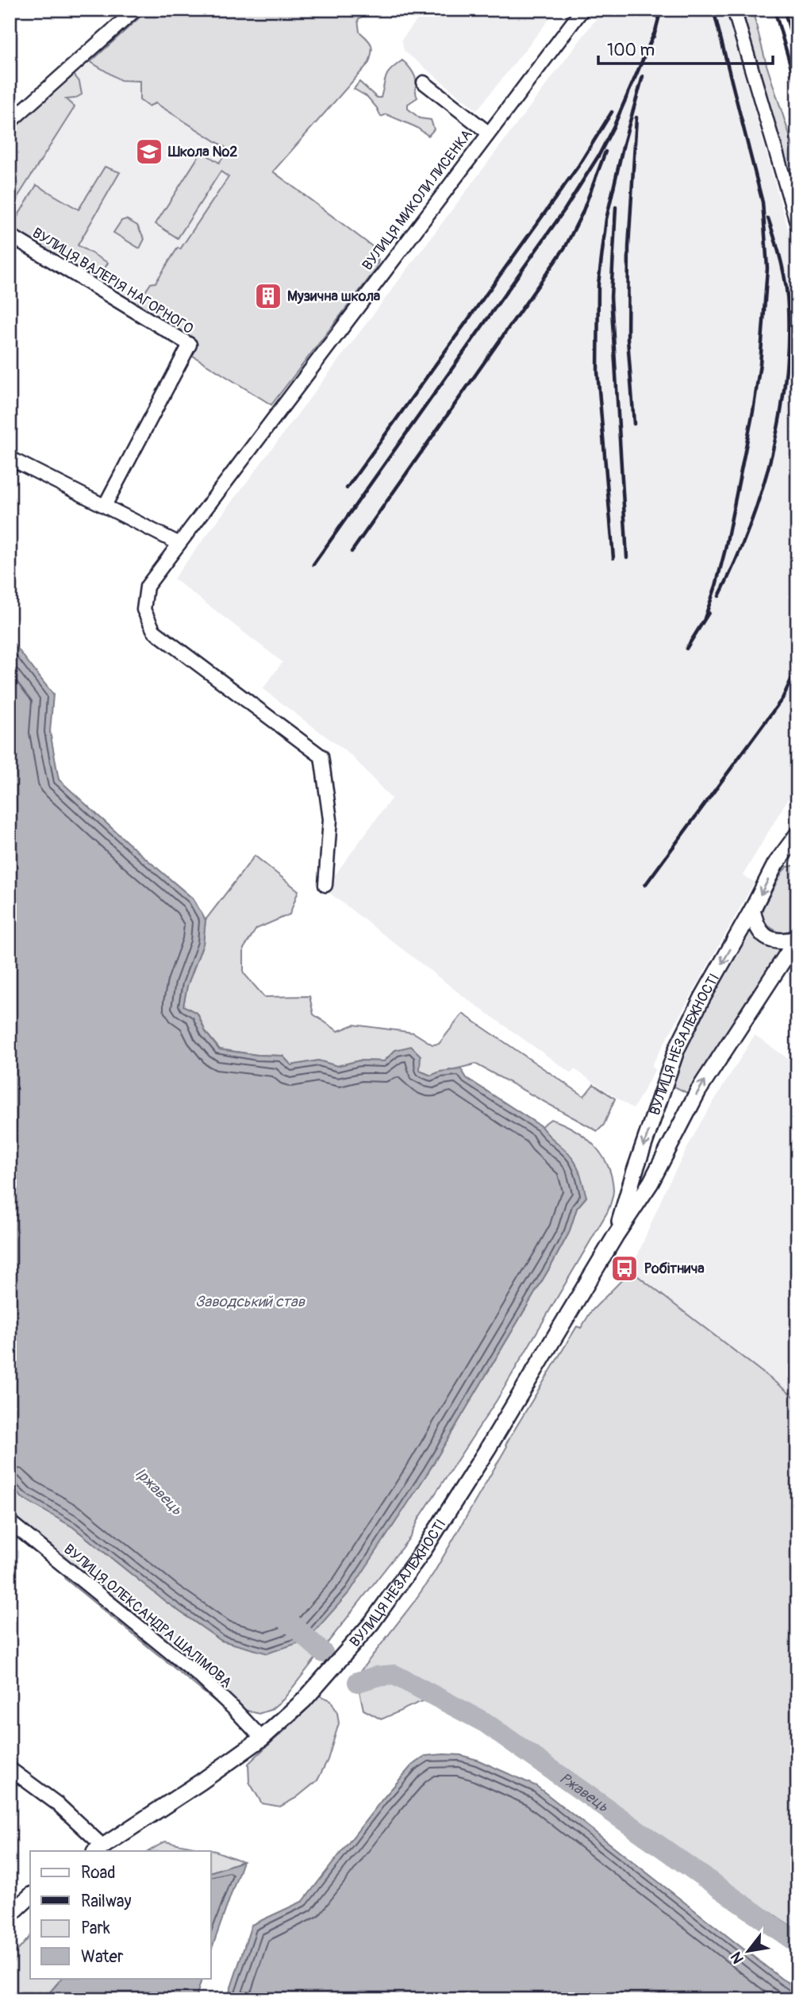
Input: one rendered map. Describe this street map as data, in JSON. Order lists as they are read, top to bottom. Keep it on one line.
{"streets":{"main road":["ВУЛИЦЯ НЕЗАЛЕЖНОСТІ"],"street":["ВУЛИЦЯ МИКОЛИ ЛИСЕНКА","ВУЛИЦЯ ВАЛЕРІЯ НАГОРНОГО","ВУЛИЦЯ ОЛЕКСАНДРА ШАЛІМОВА"]},"crossings":[["ВУЛИЦЯ НЕЗАЛЕЖНОСТІ","ВУЛИЦЯ ОЛЕКСАНДРА ШАЛІМОВА"]],"water":["Заводський став","Іржавець","Ржавець"],"places":{"school or university":["Школа №2"],"building":["Музична школа"],"bus stop":["Робітнича"]},"legend":["Road","Railway","Park","Water"],"scale_bar":"100 m","north":"bottom left"}
